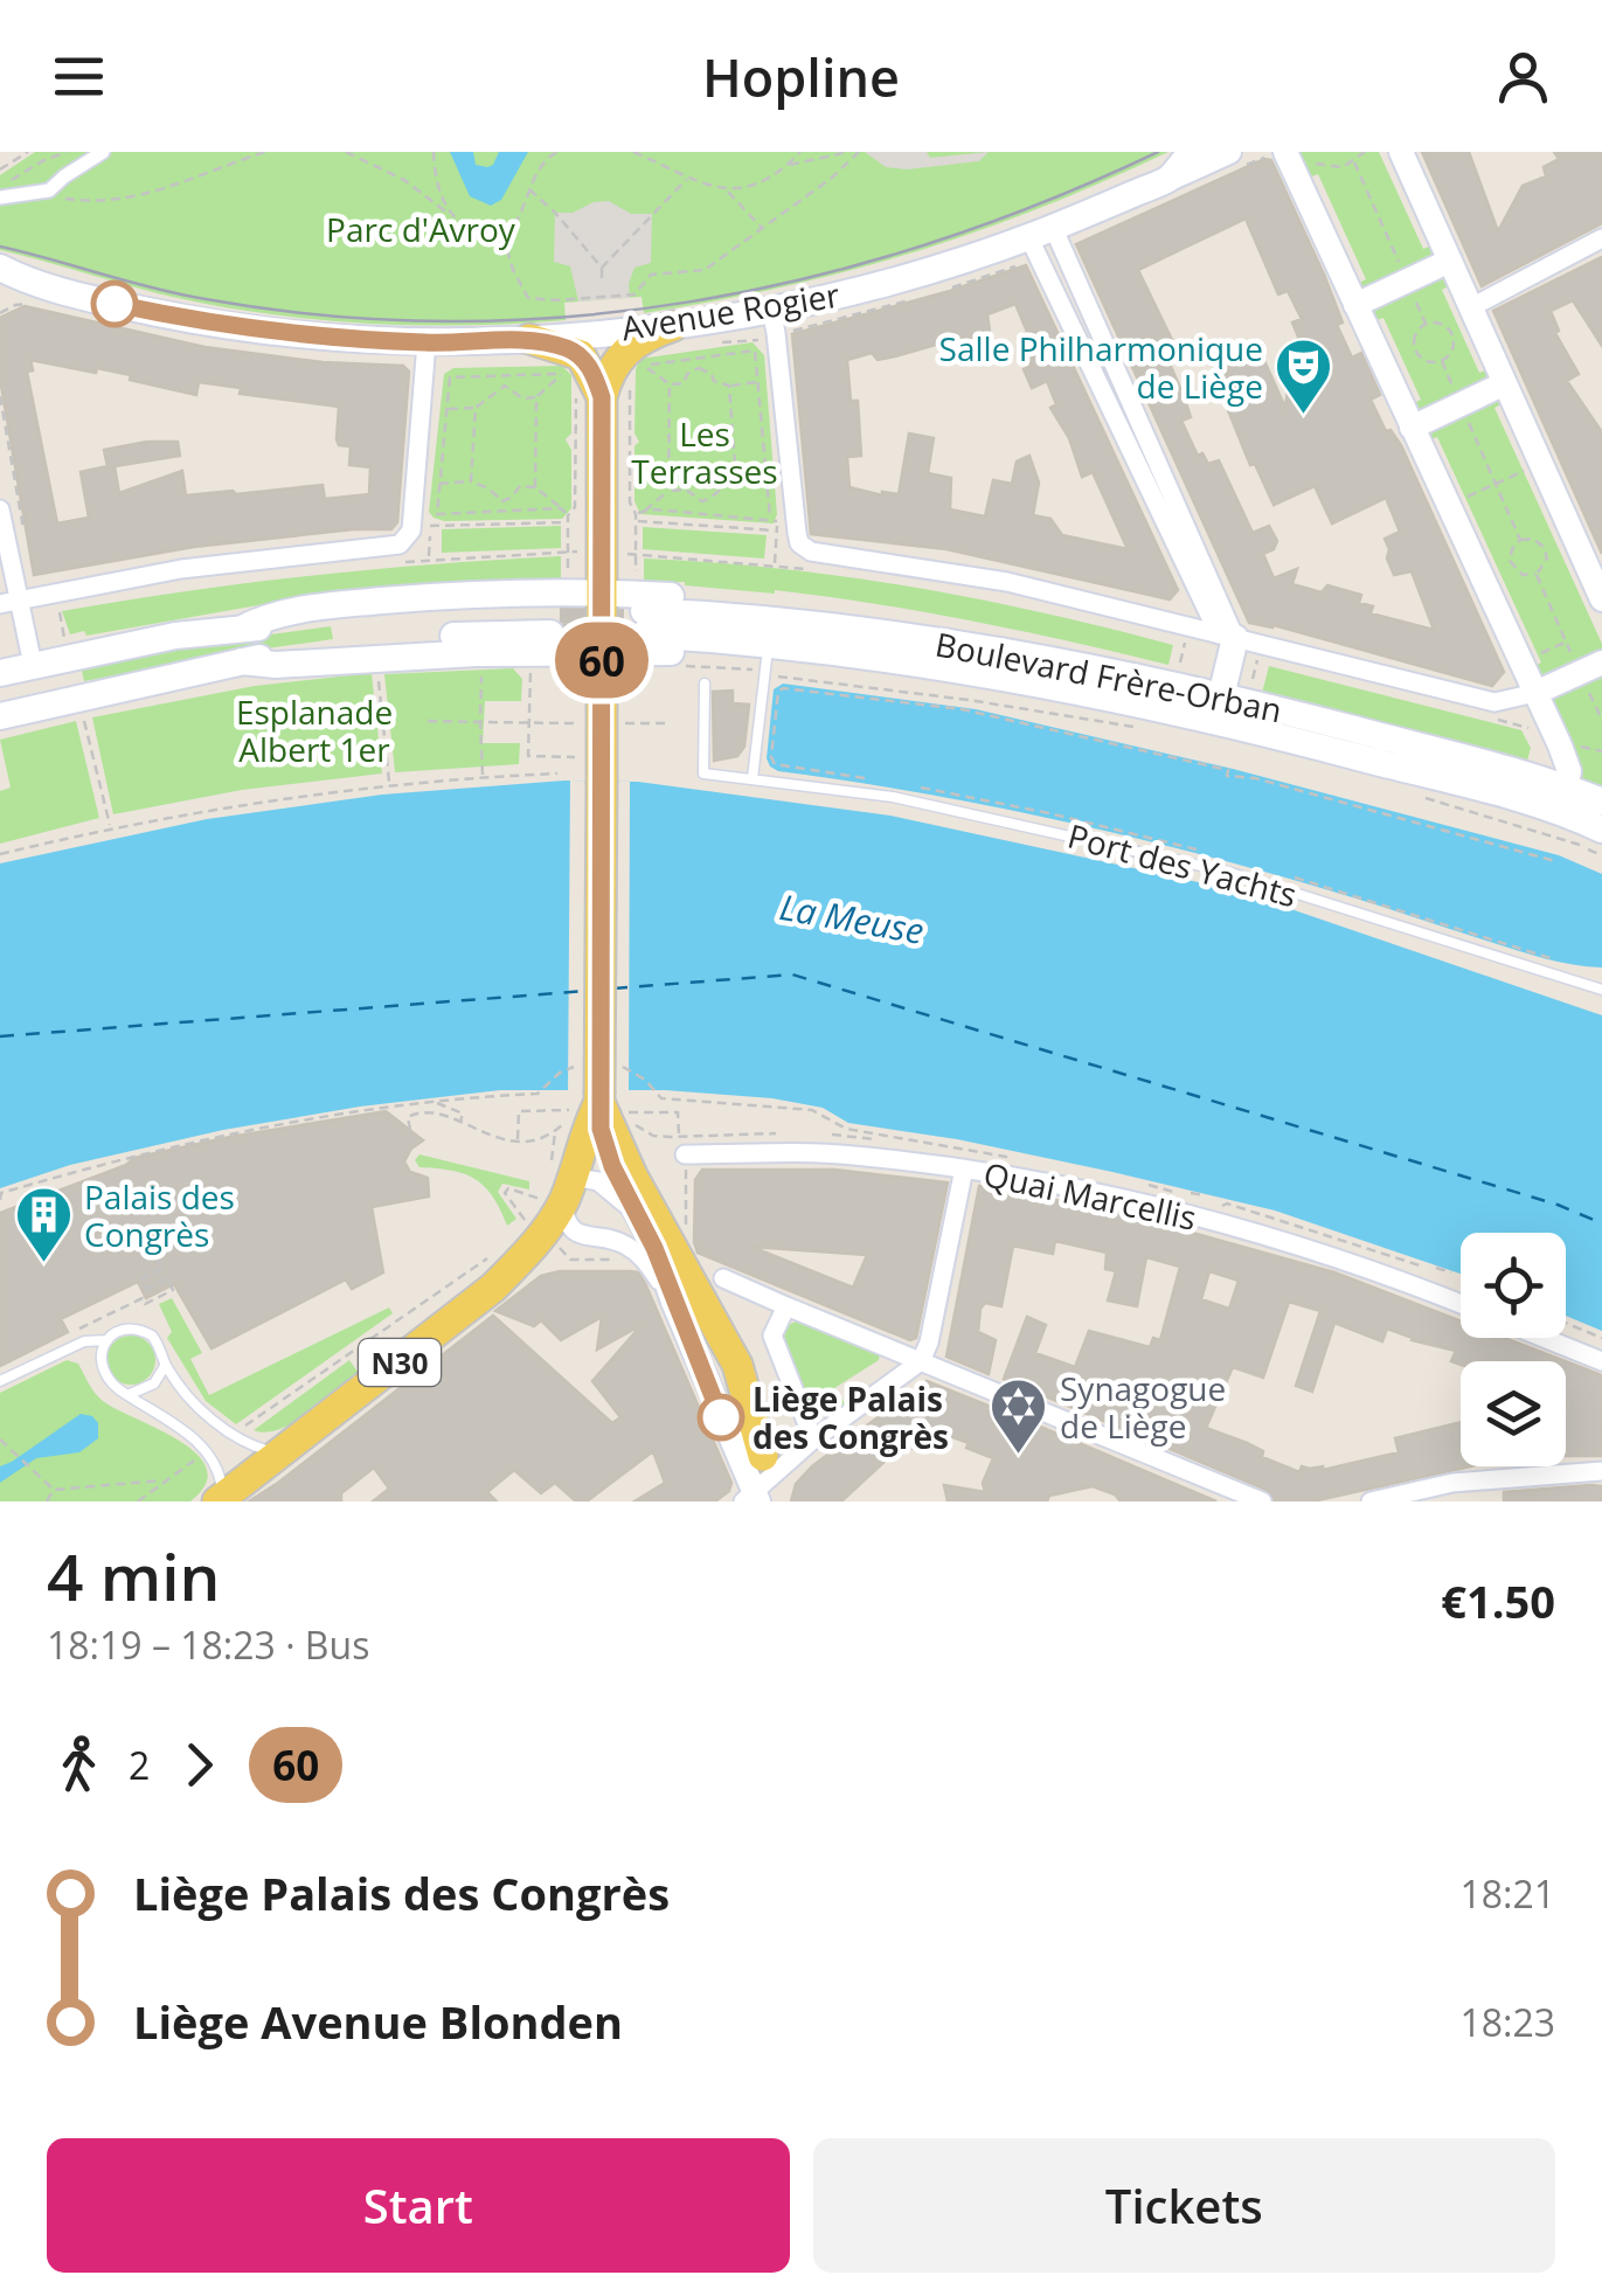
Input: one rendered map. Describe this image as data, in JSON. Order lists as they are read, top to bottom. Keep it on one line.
{"streets":{"main road":["Avenue Rogier","Boulevard Frère-Orban","N30"],"street":["Quai Marcellis"],"lane":["Port des Yachts"]},"crossings":[["Avenue Rogier","Boulevard Frère-Orban"]],"water":["La Meuse"],"parks":["Parc d'Avroy","Les Terrasses","Esplanade Albert 1er"],"places":{"theatre":["Salle Philharmonique de Liège"],"building":["Palais des Congrès"],"other":["Liège Palais des Congrès"],"synagogue":["Synagogue de Liège"]},"lines":["bus line 60"],"page":{"header":"Hopline","on_map":"60","heading":["4 min","18:19 – 18:23 · Bus","€1.50"],"legs":["2","60"],"list":[{"name":"Liège Palais des Congrès","value":"18:21"},{"name":"Liège Avenue Blonden","value":"18:23"}],"buttons":["Start","Tickets"]}}
